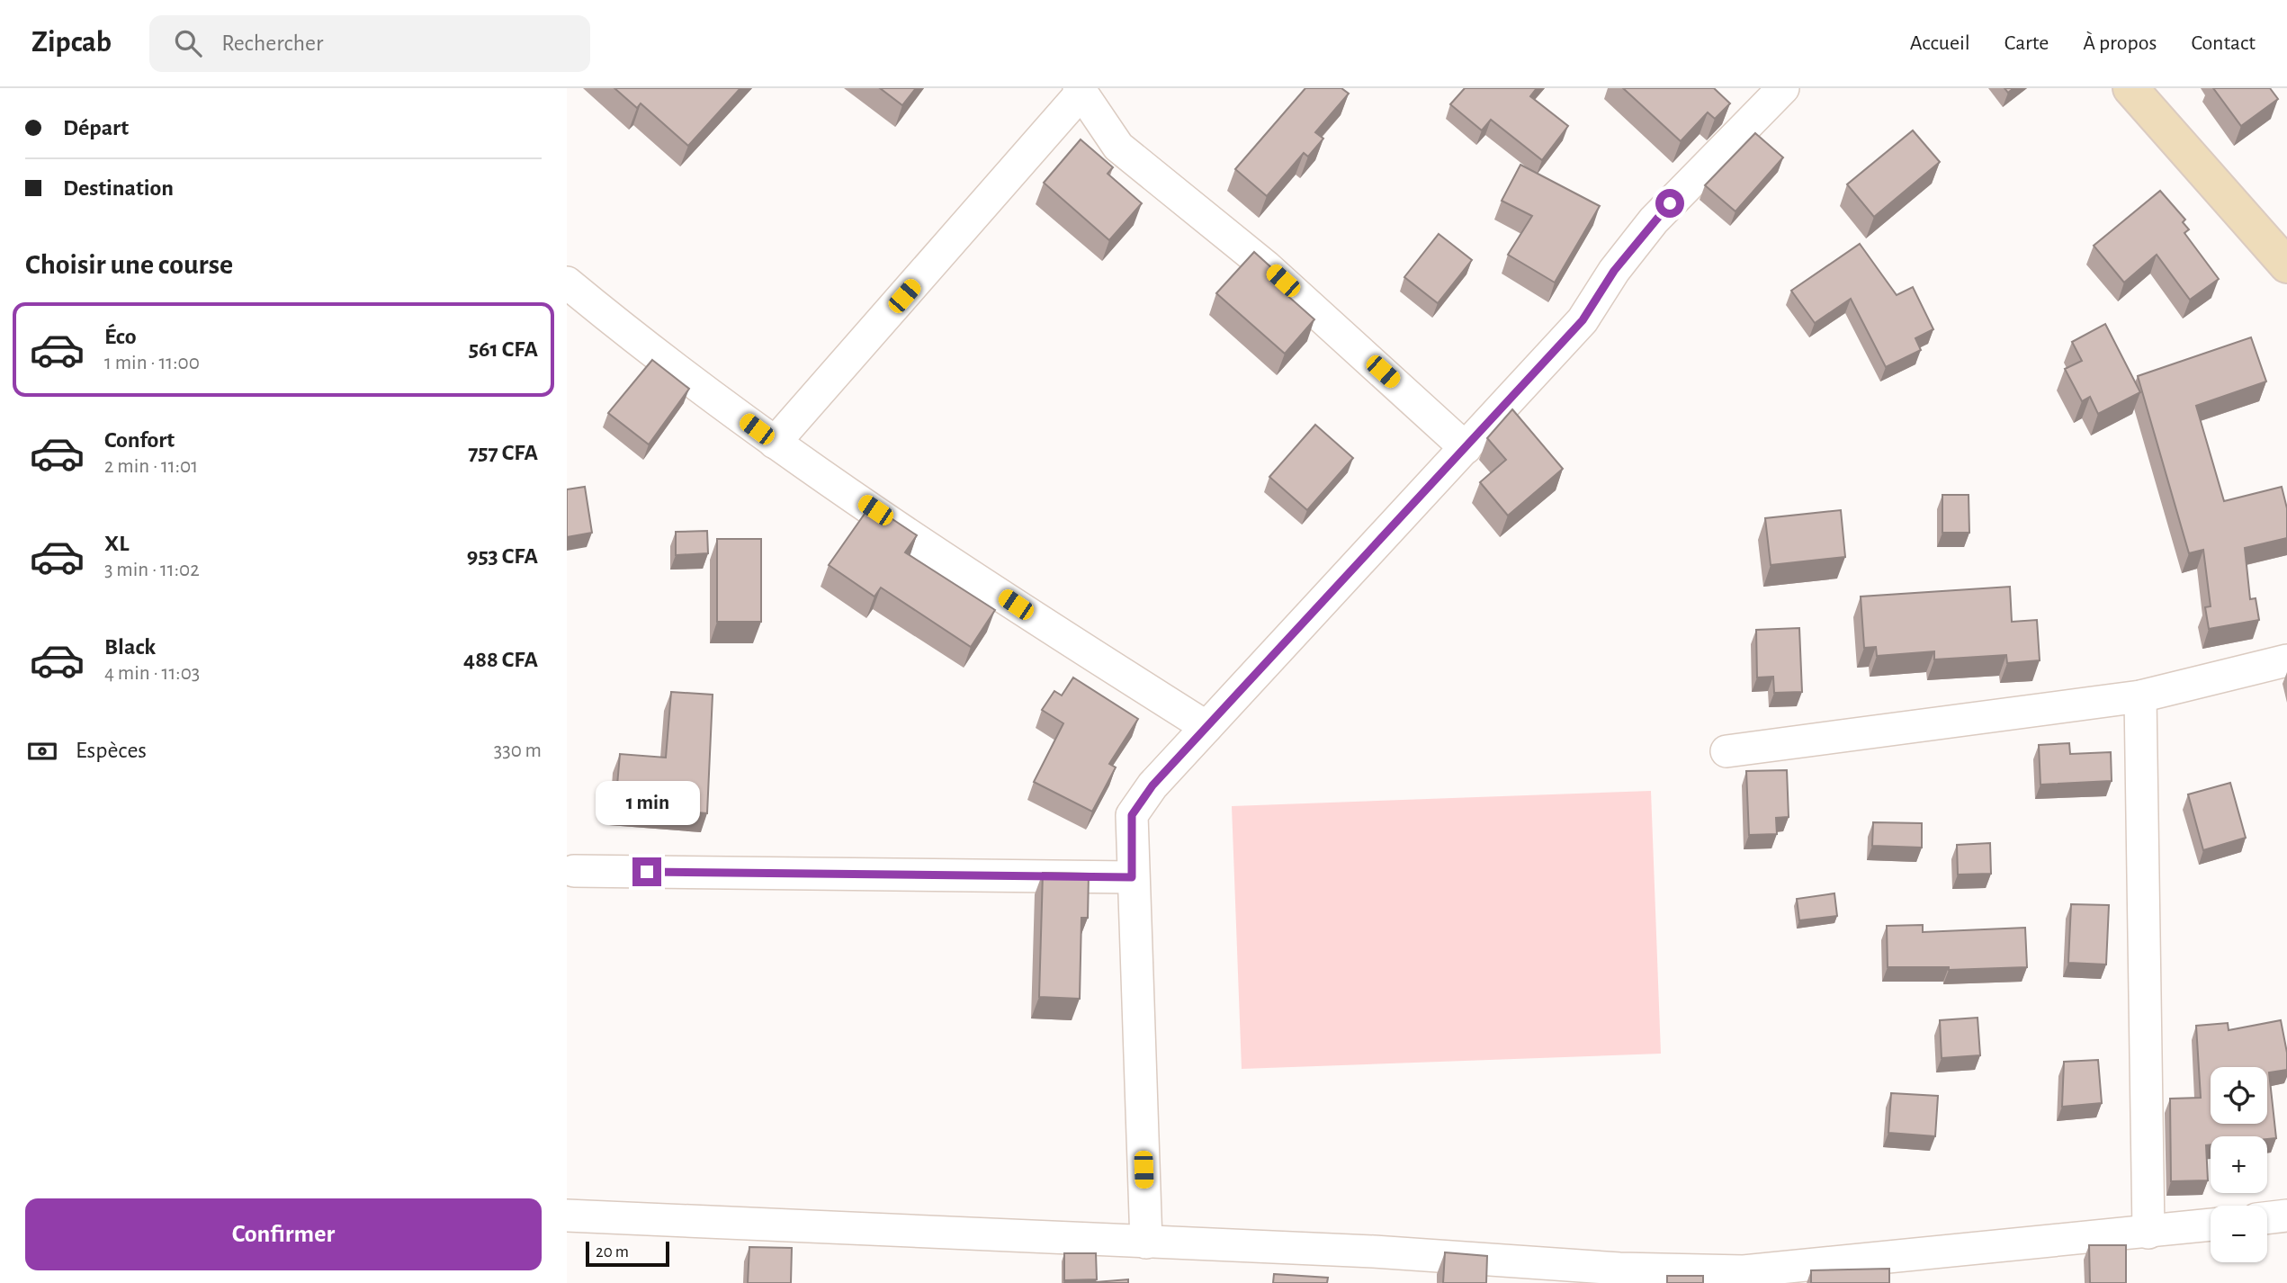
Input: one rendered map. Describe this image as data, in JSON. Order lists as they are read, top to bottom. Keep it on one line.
{"scale_bar":"20 m","page":{"header":"Zipcab","search":"Rechercher","nav":["Accueil","Carte","À propos","Contact"],"banner":["Départ","Destination"],"heading":"Choisir une course","list":[{"name":"Éco","note":"1 min · 11:00","value":"561 CFA"},{"name":"Confort","note":"2 min · 11:01","value":"757 CFA"},{"name":"XL","note":"3 min · 11:02","value":"953 CFA"},{"name":"Black","note":"4 min · 11:03","value":"488 CFA"}],"pay":["Espèces","330 m"],"bubble":"1 min","map_buttons":["+","−"],"buttons":"Confirmer","scale":"20 m"}}
